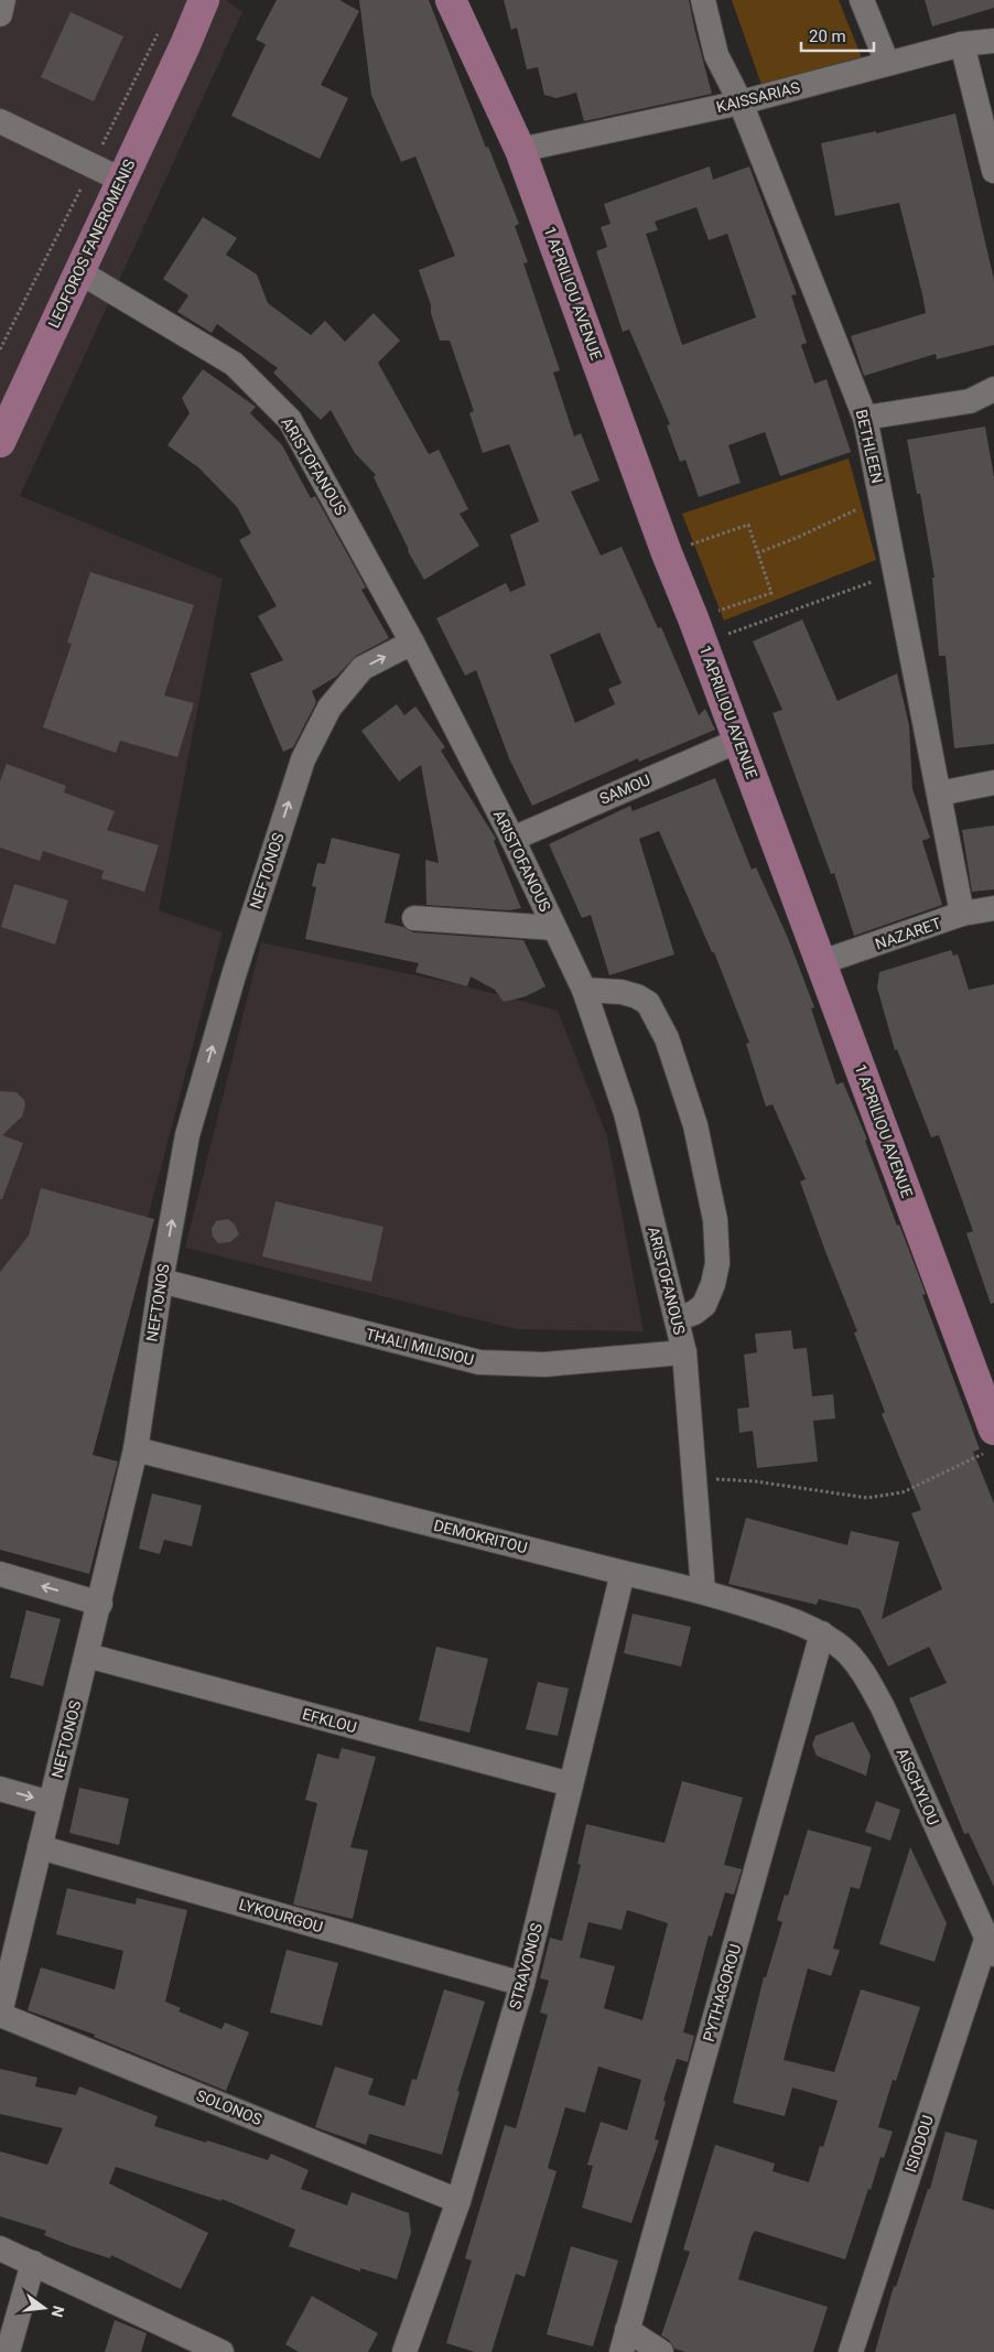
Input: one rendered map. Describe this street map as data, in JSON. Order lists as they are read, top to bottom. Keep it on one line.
{"streets":{"main road":["LEOFOROS FANEROMENIS","1 APRILIOU AVENUE"],"street":["KAISSARIAS","BETHLEEN","ARISTOFANOUS","SAMOU","NEFTONOS","NAZARET","THALI MILISIOU","DEMOKRITOU","EFKLOU","AISCHYLOU","LYKOURGOU","STRAVONOS","PYTHAGOROU","SOLONOS","ISIODOU"]},"crossings":[["KAISSARIAS","1 APRILIOU AVENUE"],["KAISSARIAS","BETHLEEN"],["LEOFOROS FANEROMENIS","ARISTOFANOUS"],["1 APRILIOU AVENUE","SAMOU"],["1 APRILIOU AVENUE","NAZARET"],["BETHLEEN","NAZARET"],["ARISTOFANOUS","SAMOU"],["ARISTOFANOUS","NEFTONOS"],["ARISTOFANOUS","THALI MILISIOU"],["ARISTOFANOUS","DEMOKRITOU"],["NEFTONOS","THALI MILISIOU"],["NEFTONOS","DEMOKRITOU"],["NEFTONOS","EFKLOU"],["NEFTONOS","LYKOURGOU"],["NEFTONOS","SOLONOS"],["DEMOKRITOU","AISCHYLOU"],["DEMOKRITOU","STRAVONOS"],["DEMOKRITOU","PYTHAGOROU"],["EFKLOU","STRAVONOS"],["AISCHYLOU","PYTHAGOROU"],["AISCHYLOU","ISIODOU"],["LYKOURGOU","STRAVONOS"],["STRAVONOS","SOLONOS"]],"one_way":["NEFTONOS"],"scale_bar":"20 m","north":"right"}
